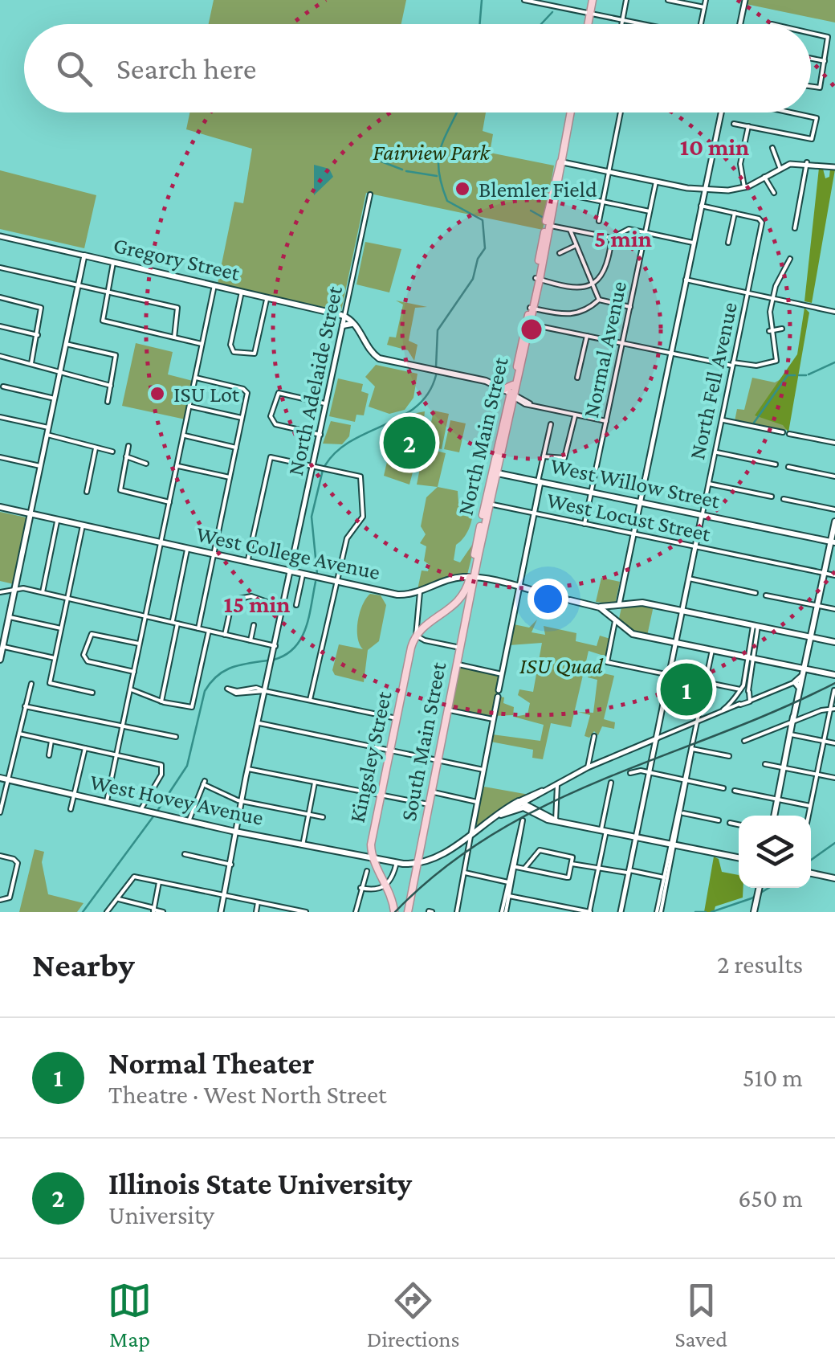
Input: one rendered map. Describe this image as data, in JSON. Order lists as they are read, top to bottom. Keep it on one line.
{"streets":{"main road":["Gregory Street","North Main Street","West Willow Street","West College Avenue","South Main Street","Kingsley Street","West Hovey Avenue"],"street":["Normal Avenue","North Adelaide Street","North Fell Avenue","West Locust Street"]},"crossings":[["Gregory Street","North Adelaide Street"],["Normal Avenue","West Willow Street"],["Normal Avenue","West Locust Street"],["North Adelaide Street","West College Avenue"],["North Adelaide Street","West Hovey Avenue"],["North Fell Avenue","West Willow Street"],["North Fell Avenue","West Locust Street"],["North Fell Avenue","West College Avenue"],["North Main Street","West Willow Street"],["North Main Street","West Locust Street"],["North Main Street","West College Avenue"],["North Main Street","South Main Street"],["West College Avenue","South Main Street"],["South Main Street","West Hovey Avenue"],["Kingsley Street","West Hovey Avenue"]],"parks":["Fairview Park","ISU Quad"],"places":["Blemler Field","ISU Lot"],"page":{"search":"Search here","pins":["2","1"],"heading":["Nearby","2 results"],"list":[{"mark":"1","name":"Normal Theater","note":"Theatre · West North Street","value":"510 m"},{"mark":"2","name":"Illinois State University","note":"University","value":"650 m"}],"nav":["Map","Directions","Saved"]},"rings":["10 min","5 min","15 min"]}
